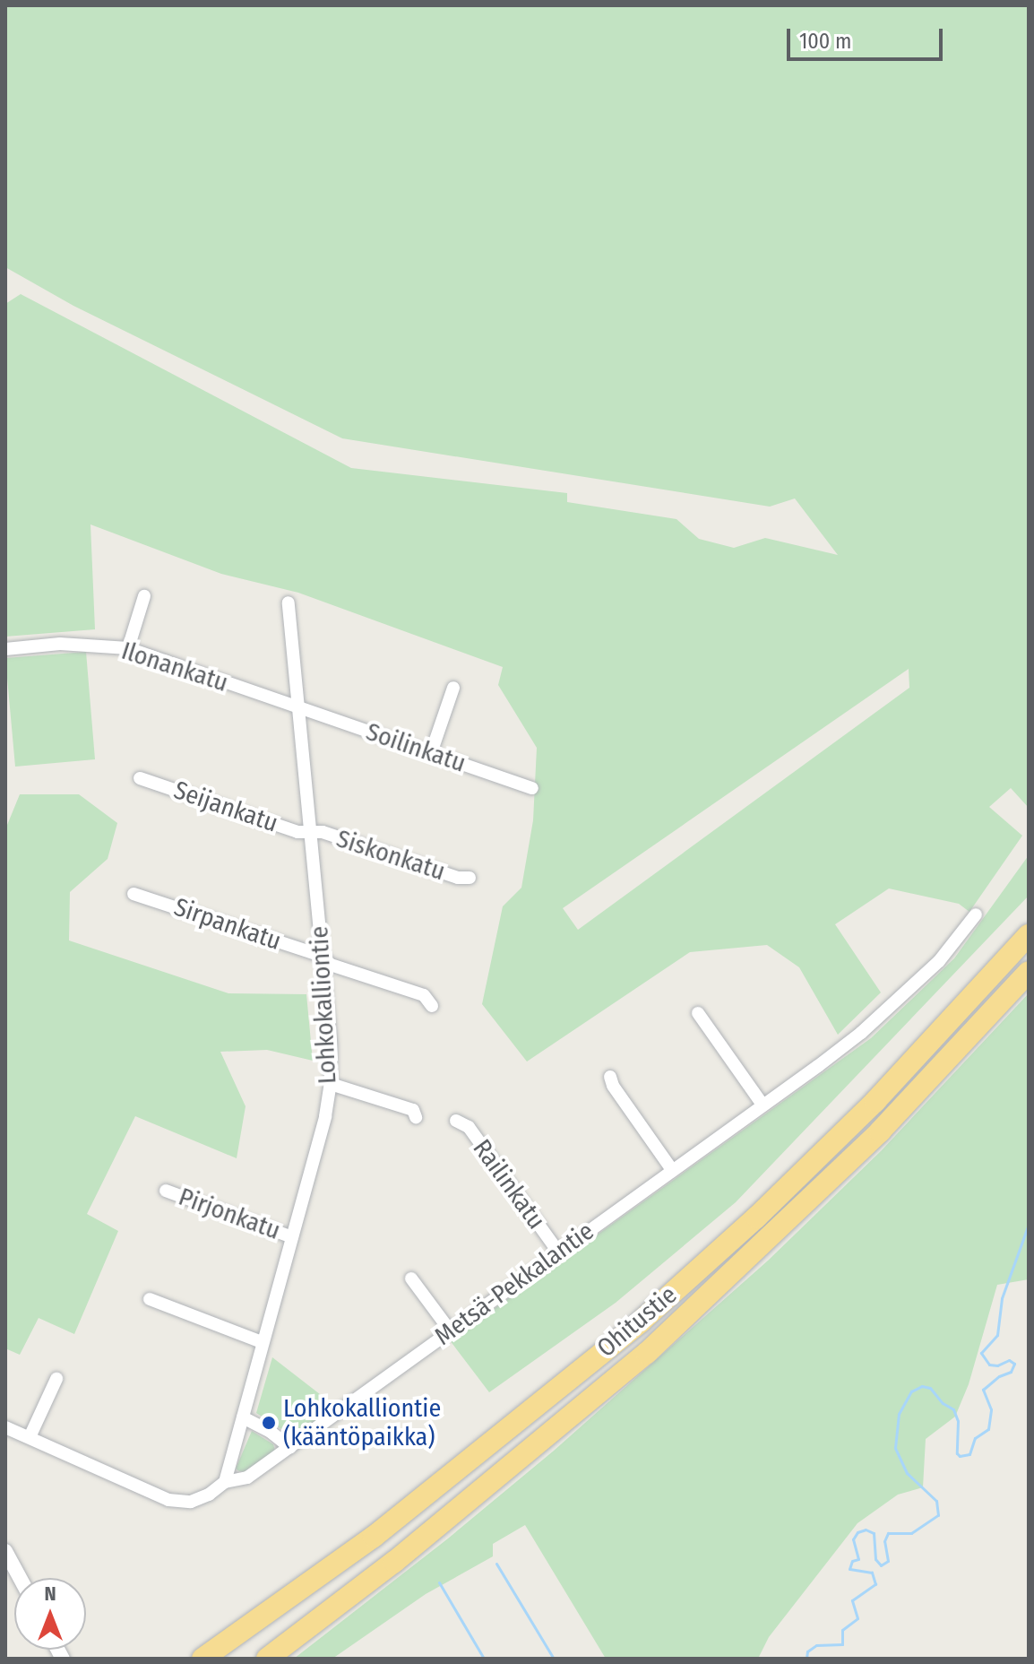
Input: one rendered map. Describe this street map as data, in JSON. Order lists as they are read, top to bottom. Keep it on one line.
{"streets":{"highway":["Ohitustie"],"street":["Ilonankatu","Soilinkatu","Seijankatu","Siskonkatu","Sirpankatu","Lohkokalliontie","Railinkatu","Pirjonkatu","Metsä-Pekkalantie"]},"crossings":[["Ilonankatu","Soilinkatu"],["Ilonankatu","Lohkokalliontie"],["Soilinkatu","Lohkokalliontie"],["Seijankatu","Siskonkatu"],["Seijankatu","Lohkokalliontie"],["Siskonkatu","Lohkokalliontie"],["Sirpankatu","Lohkokalliontie"],["Lohkokalliontie","Pirjonkatu"],["Lohkokalliontie","Metsä-Pekkalantie"],["Railinkatu","Metsä-Pekkalantie"]],"places":["Lohkokalliontie (kääntöpaikka)"],"scale_bar":"100 m","north":"top"}
